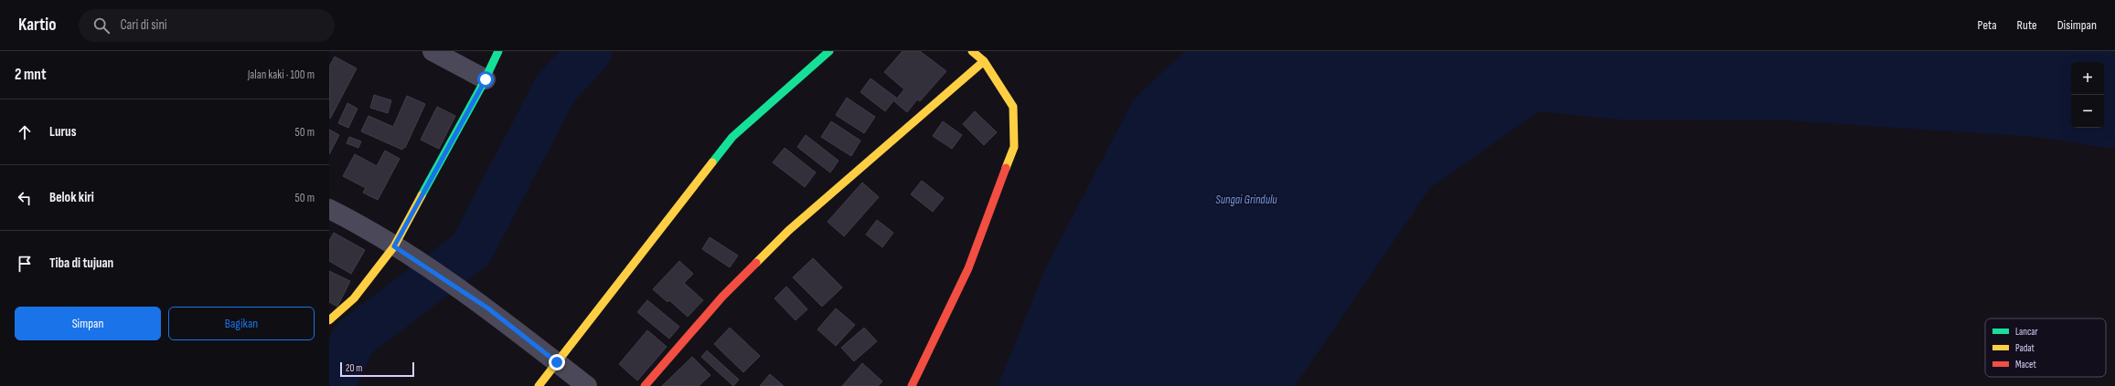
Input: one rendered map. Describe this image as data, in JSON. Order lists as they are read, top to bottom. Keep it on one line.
{"water":["Sungai Grindulu"],"legend":["Lancar","Padat","Macet"],"scale_bar":"20 m","page":{"header":"Kartio","search":"Cari di sini","nav":["Peta","Rute","Disimpan"],"heading":["2 mnt","Jalan kaki · 100 m"],"map_buttons":["+","−"],"list":[["Lurus","50 m"],["Belok kiri","50 m"],"Tiba di tujuan"],"buttons":["Simpan","Bagikan"],"scale":"20 m"}}
